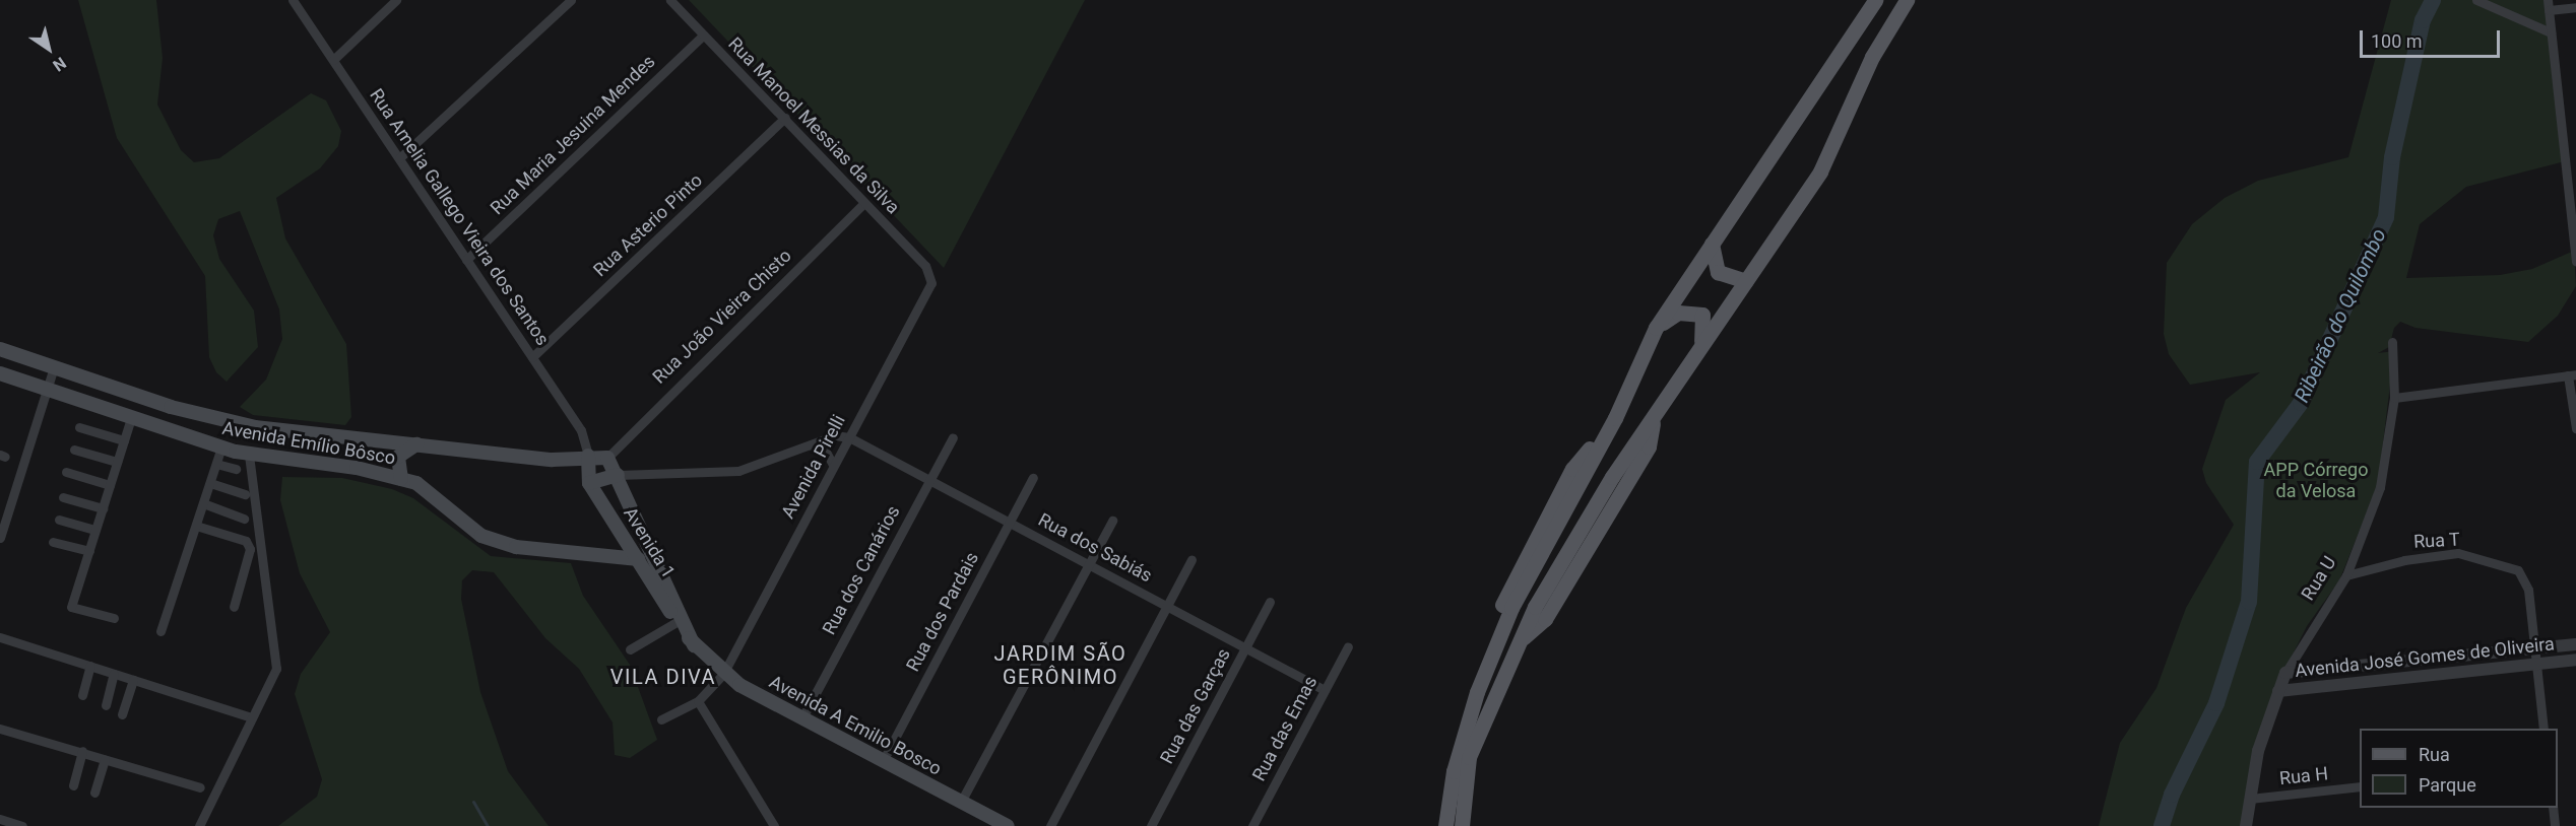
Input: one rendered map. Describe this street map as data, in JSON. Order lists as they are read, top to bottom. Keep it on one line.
{"streets":{"main road":["Avenida Emílio Bôsco","Avenida 1","Avenida A Emilio Bosco"],"street":["Rua Manoel Messias da Silva","Rua Maria Jesuina Mendes","Rua Amelia Gallego Vieira dos Santos","Rua Asterio Pinto","Rua João Vieira Chisto","Avenida Pirelli","Rua T","Rua dos Sabiás","Rua dos Canários","Rua U","Rua dos Pardais","Avenida José Gomes de Oliveira","Rua das Garças","Rua das Emas","Rua H"]},"crossings":[["Rua Manoel Messias da Silva","Rua Maria Jesuina Mendes"],["Rua Manoel Messias da Silva","Rua Asterio Pinto"],["Rua Manoel Messias da Silva","Rua João Vieira Chisto"],["Rua Manoel Messias da Silva","Avenida Pirelli"],["Rua Maria Jesuina Mendes","Rua Amelia Gallego Vieira dos Santos"],["Rua Amelia Gallego Vieira dos Santos","Rua Asterio Pinto"],["Rua Amelia Gallego Vieira dos Santos","Avenida Emílio Bôsco"],["Rua João Vieira Chisto","Avenida Emílio Bôsco"],["Avenida Emílio Bôsco","Avenida 1"],["Avenida Pirelli","Rua dos Sabiás"],["Avenida Pirelli","Avenida A Emilio Bosco"],["Rua T","Rua U"],["Rua T","Avenida José Gomes de Oliveira"],["Avenida 1","Avenida A Emilio Bosco"],["Rua dos Sabiás","Rua dos Canários"],["Rua dos Sabiás","Rua dos Pardais"],["Rua dos Sabiás","Rua das Garças"],["Rua dos Sabiás","Rua das Emas"],["Rua dos Canários","Avenida A Emilio Bosco"],["Rua U","Avenida José Gomes de Oliveira"],["Rua U","Rua H"],["Rua dos Pardais","Avenida A Emilio Bosco"]],"districts":["JARDIM SÃO GERÔNIMO","VILA DIVA"],"water":["Ribeirão do Quilombo"],"parks":["APP Córrego da Velosa"],"legend":["Rua","Parque"],"scale_bar":"100 m","north":"bottom right"}
